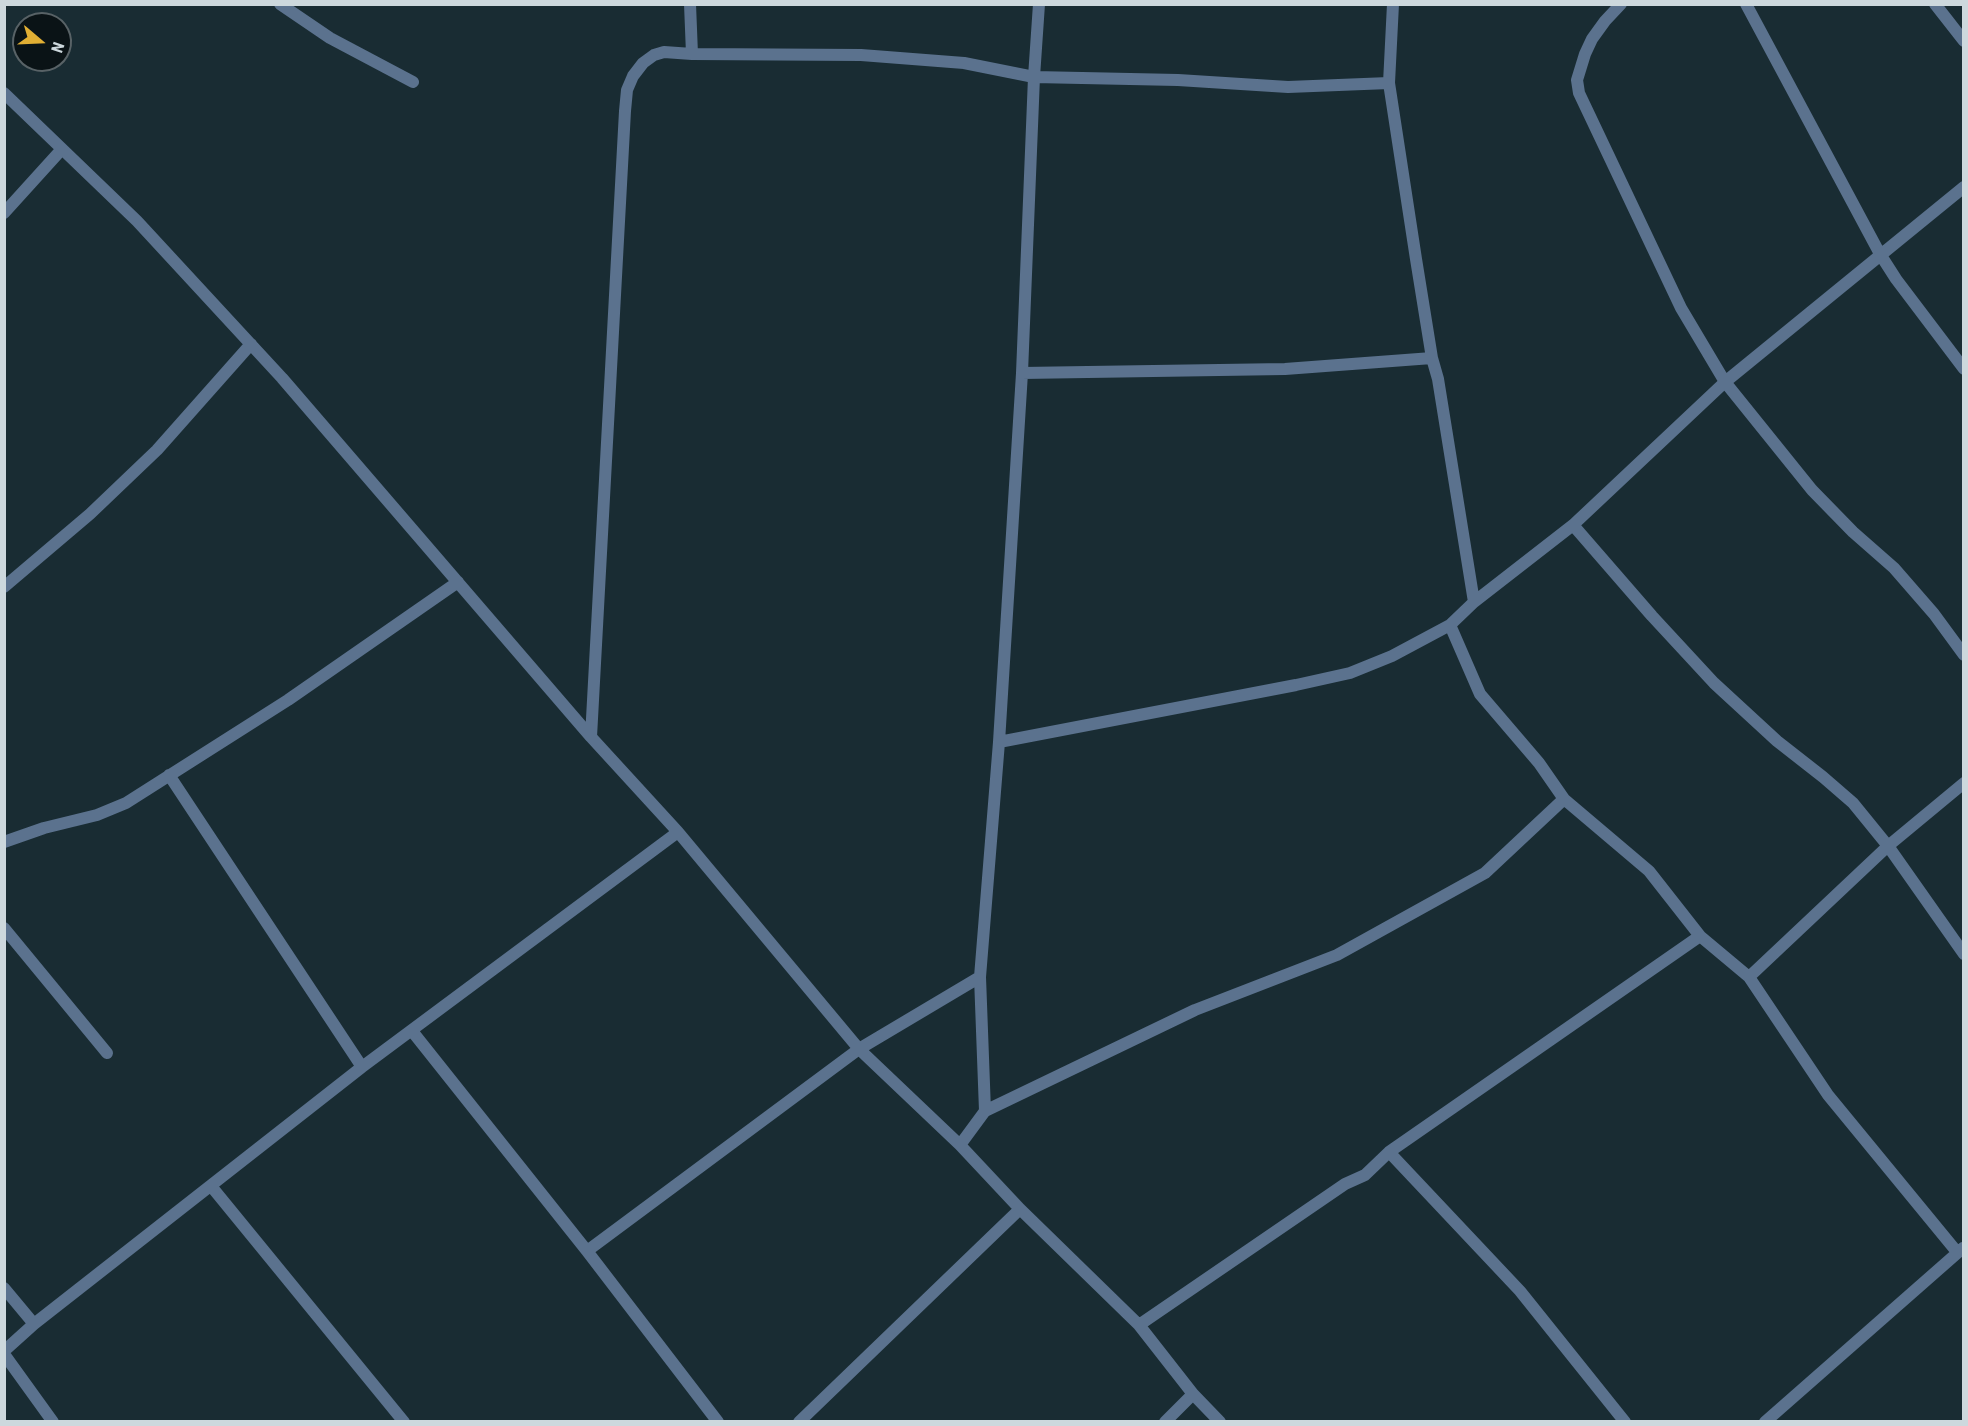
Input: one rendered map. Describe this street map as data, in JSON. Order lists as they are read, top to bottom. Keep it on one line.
{"north":"right"}
